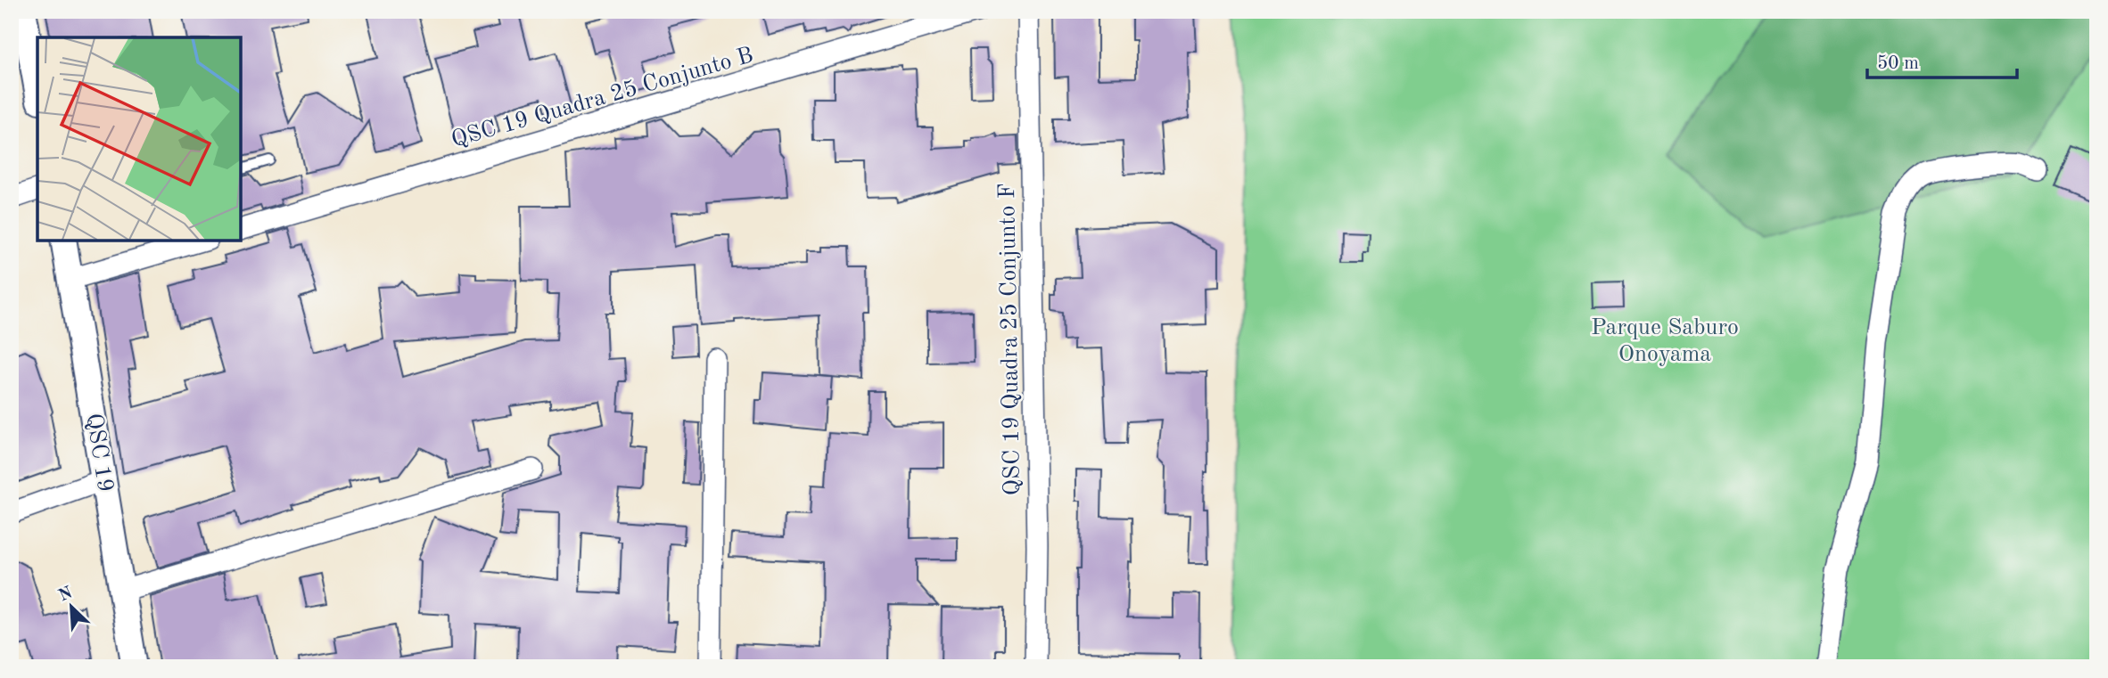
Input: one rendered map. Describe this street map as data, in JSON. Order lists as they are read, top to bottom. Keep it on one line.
{"streets":{"street":["QSC 19 Quadra 25 Conjunto B","QSC 19 Quadra 25 Conjunto F","QSC 19"]},"parks":["Parque Saburo Onoyama"],"scale_bar":"50 m","north":"top left"}
